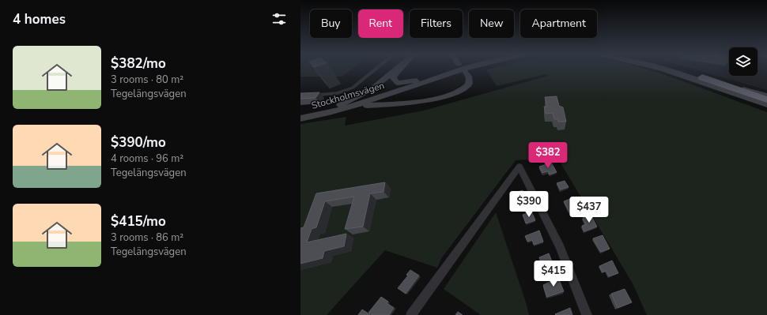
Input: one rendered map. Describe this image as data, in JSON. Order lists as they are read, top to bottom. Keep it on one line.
{"streets":{"main road":["Stockholmsvägen"]},"page":{"heading":"4 homes","chip":["Buy","Rent","Filters","New","Apartment"],"list":[{"name":"$382/mo","note":"3 rooms · 80 m² · Tegelängsvägen"},{"name":"$390/mo","note":"4 rooms · 96 m² · Tegelängsvägen"},{"name":"$415/mo","note":"3 rooms · 86 m² · Tegelängsvägen"}],"price":["$382","$390","$437","$415"]}}
